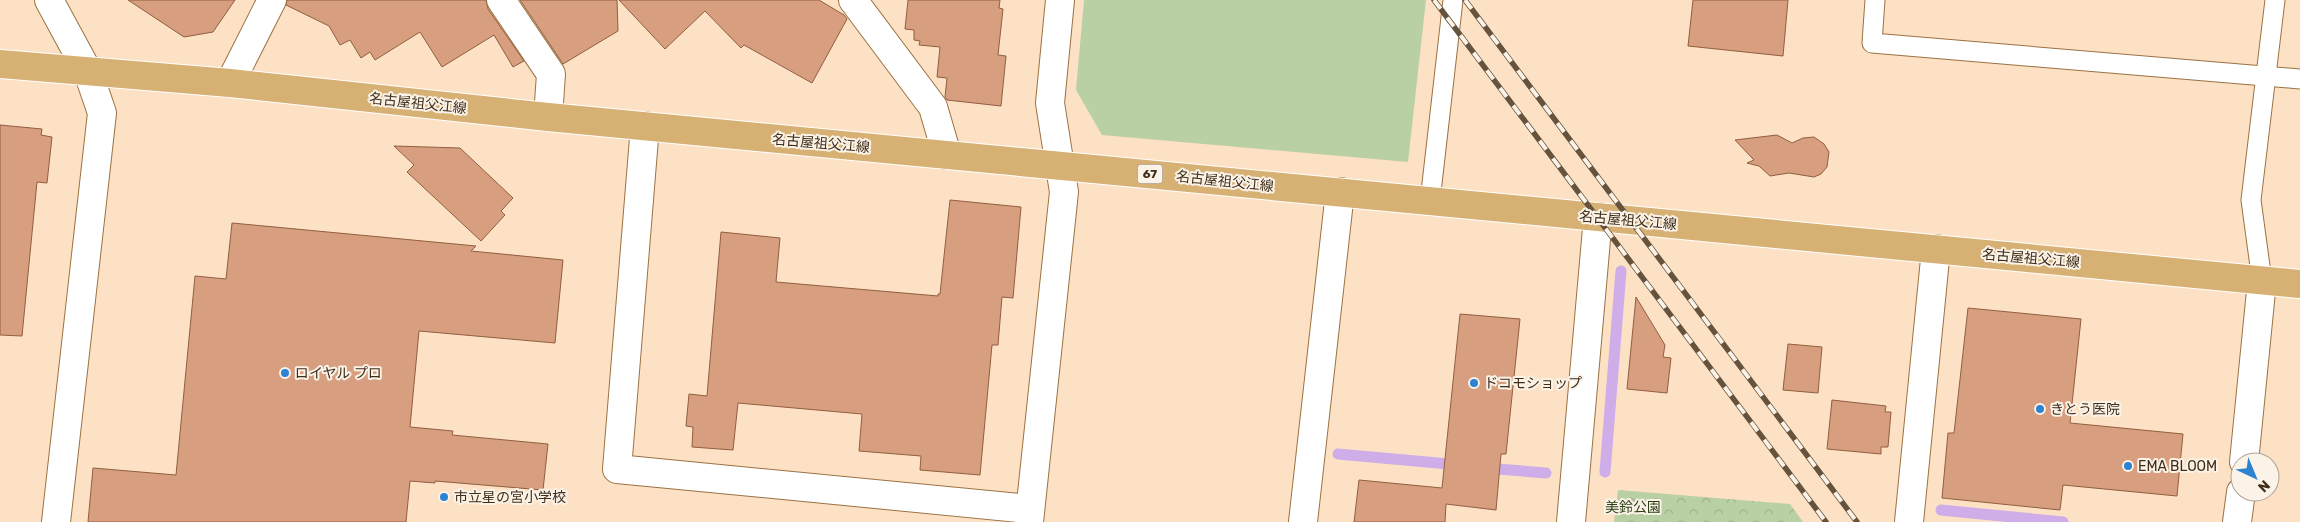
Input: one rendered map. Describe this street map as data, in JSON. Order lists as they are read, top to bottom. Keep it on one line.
{"streets":{"main road":["名古屋祖父江線","67"]},"parks":["美鈴公園"],"places":["ロイヤル プロ","ドコモショップ","きとう医院","EMA BLOOM","市立星の宮小学校"],"north":"bottom right"}
